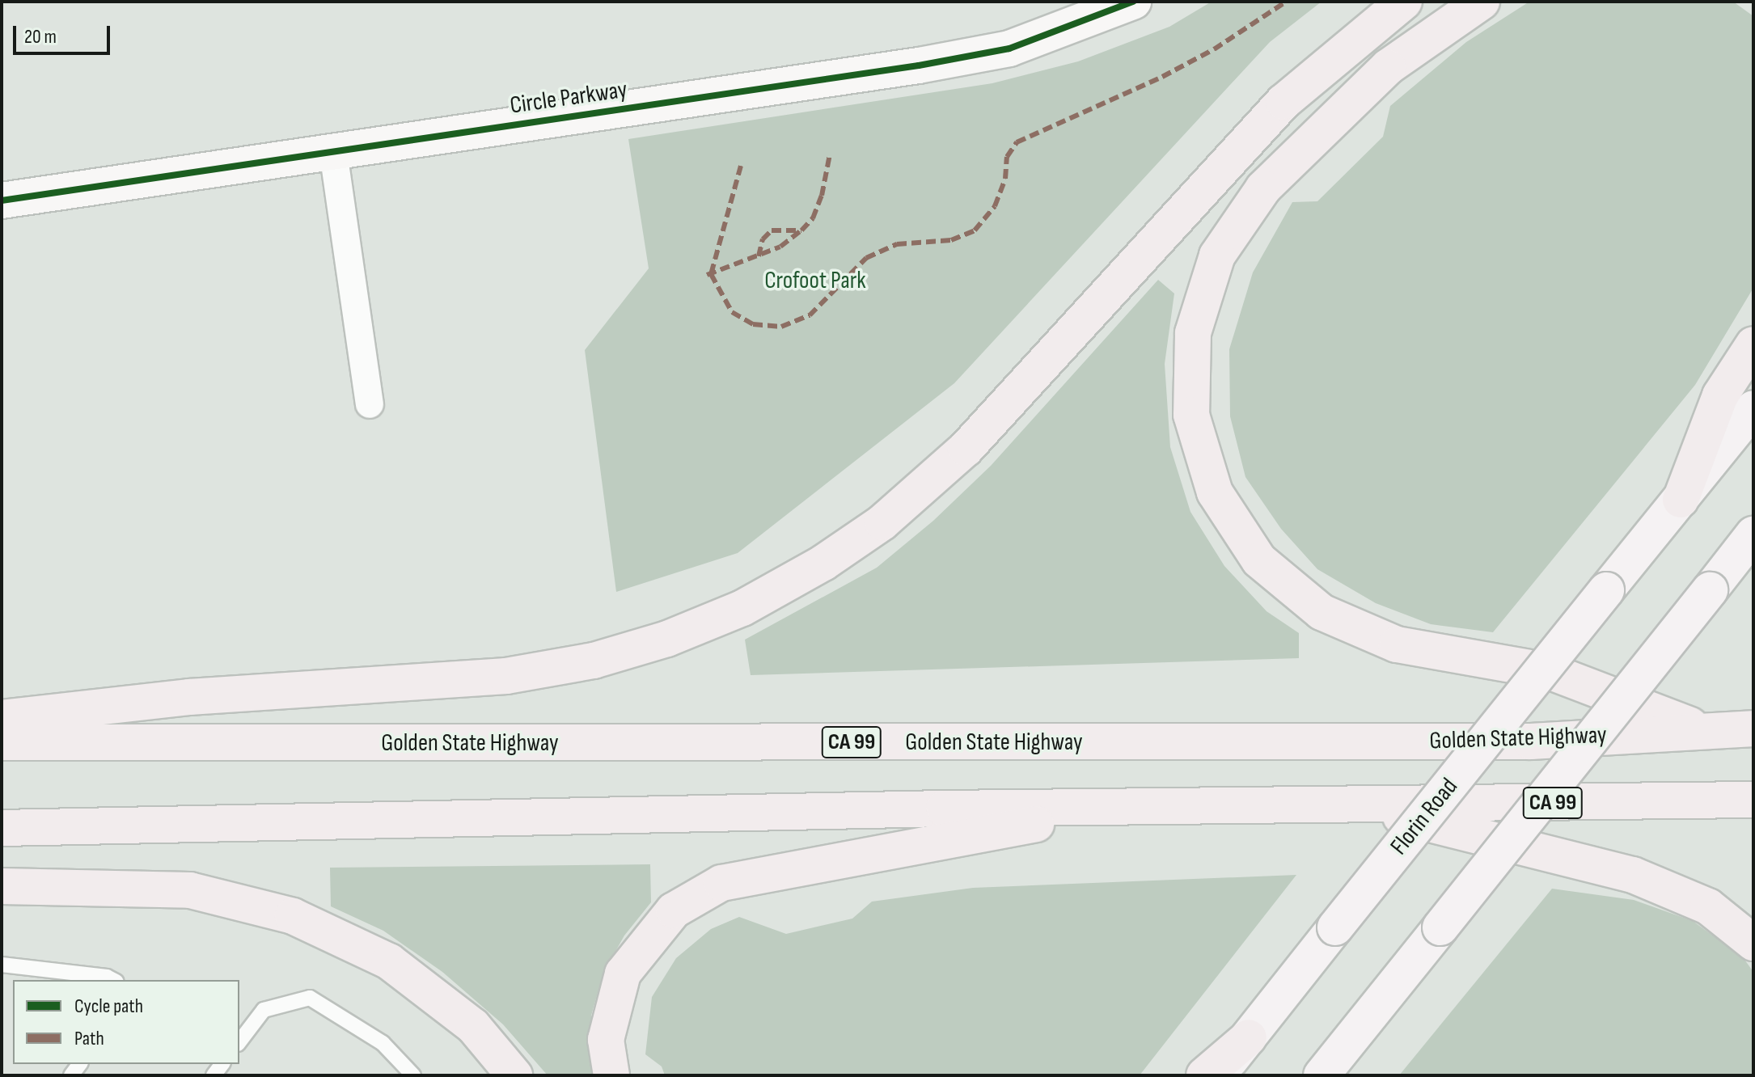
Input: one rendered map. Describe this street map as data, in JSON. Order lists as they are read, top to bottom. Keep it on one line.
{"streets":{"highway":["Golden State Highway","CA 99"],"main road":["Florin Road"],"street":["Circle Parkway"]},"parks":["Crofoot Park"],"legend":["Cycle path","Path"],"scale_bar":"20 m"}
